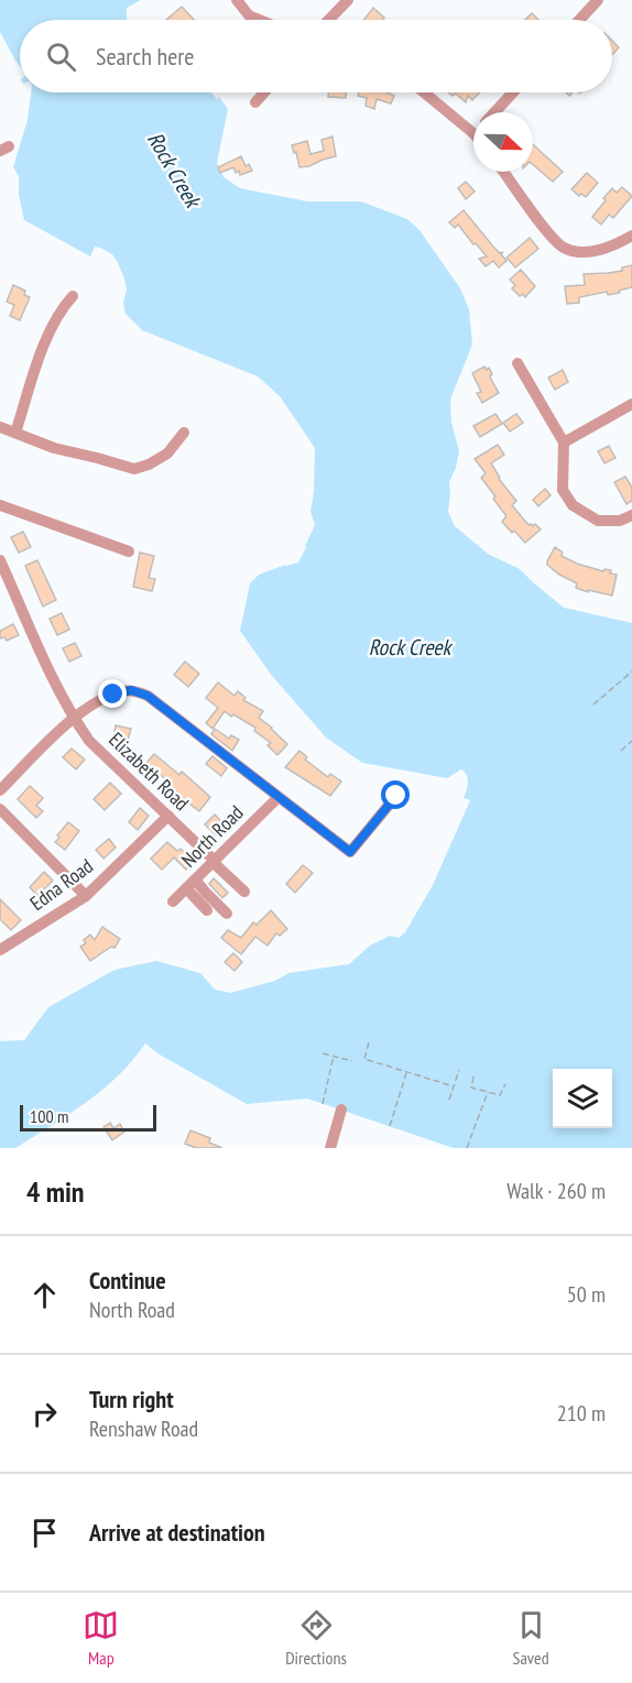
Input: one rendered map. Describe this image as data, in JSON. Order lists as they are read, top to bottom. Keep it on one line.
{"streets":{"street":["Elizabeth Road","North Road","Edna Road"]},"crossings":[["Elizabeth Road","North Road"],["Elizabeth Road","Edna Road"]],"water":["Rock Creek"],"scale_bar":"100 m","north":"right","page":{"search":"Search here","scale":"100 m","heading":["4 min","Walk · 260 m"],"list":[["Continue","North Road","50 m"],["Turn right","Renshaw Road","210 m"],"Arrive at destination"],"nav":["Map","Directions","Saved"]}}
